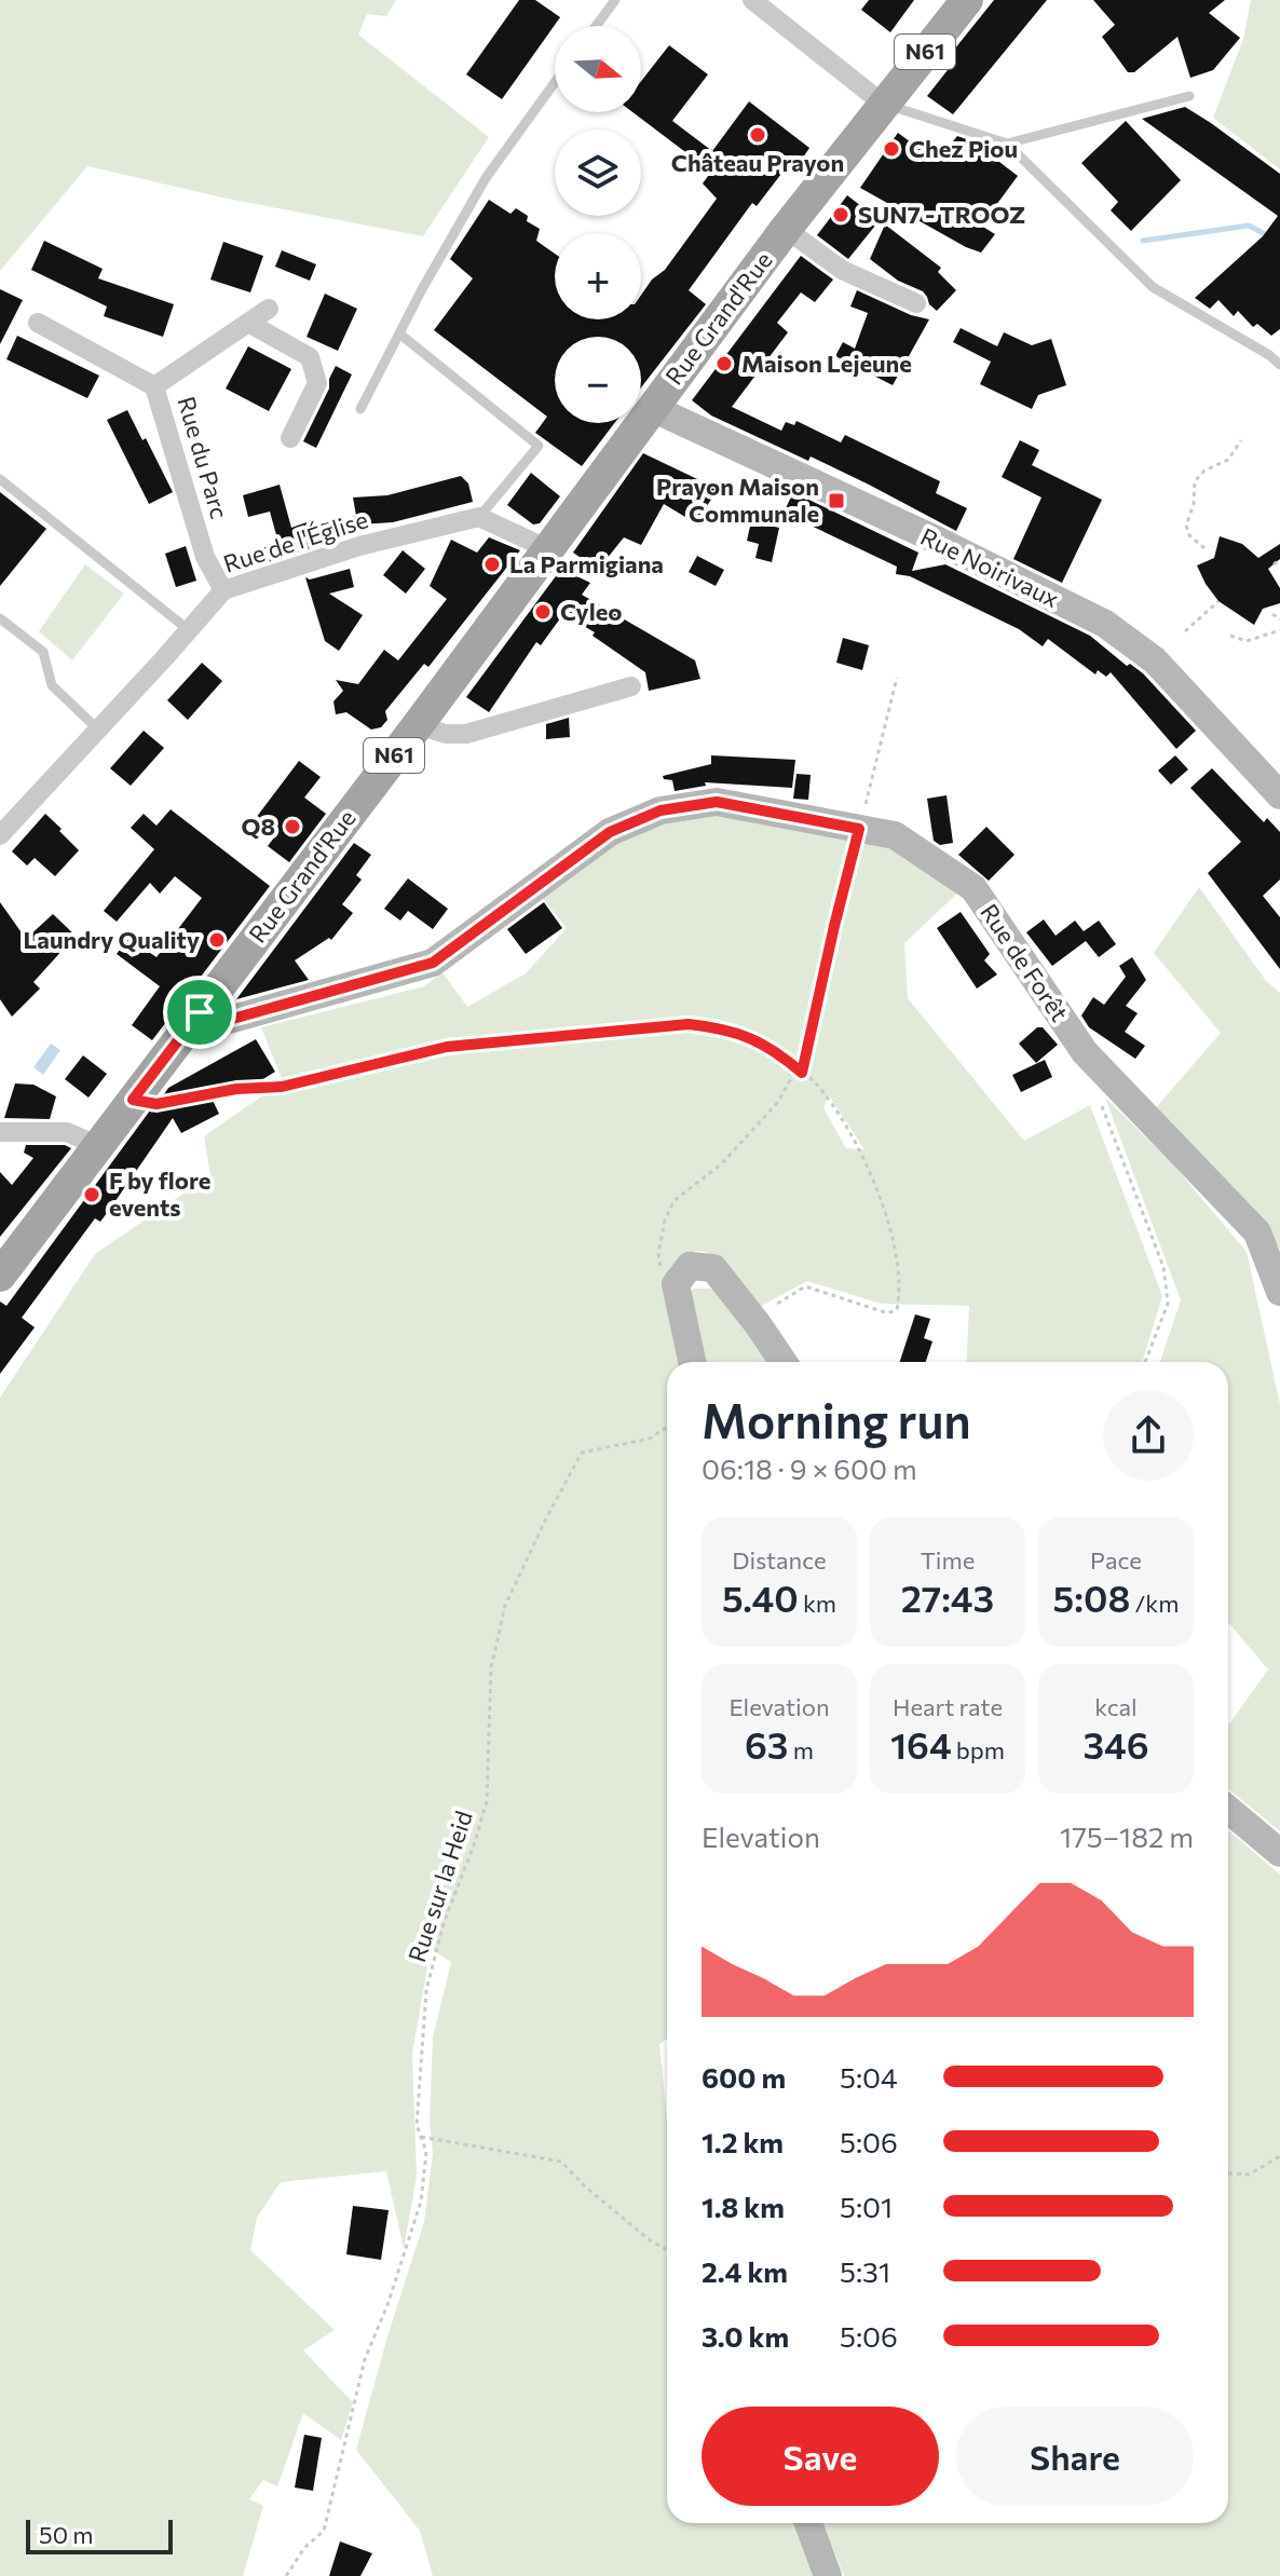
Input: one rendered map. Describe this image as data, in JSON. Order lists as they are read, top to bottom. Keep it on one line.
{"streets":{"main road":["N61","Rue Grand'Rue"],"street":["Rue du Parc","Rue de l'Église","Rue Noirivaux","Rue de Forêt"],"path":["Rue sur la Heid"]},"crossings":[["Rue Grand'Rue","Rue Noirivaux"],["Rue Grand'Rue","Rue de Forêt"],["Rue du Parc","Rue de l'Église"]],"places":{"other":["Château Prayon","Chez Piou","SUN7 - TROOZ","Maison Lejeune","La Parmigiana","Cyleo","Q8","Laundry Quality","F by flore events"],"transit":["Prayon Maison Communale"]},"scale_bar":"50 m","north":"right","page":{"map_buttons":["+","−"],"heading":["Morning run","06:18 · 9 × 600 m"],"stats":[["Distance","5.40 km"],["Time","27:43"],["Pace","5:08 /km"],["Elevation","63 m"],["Heart rate","164 bpm"],["kcal","346"]],"chart":["Elevation","175–182 m"],"list":[{"name":"600 m","note":"5:04"},{"name":"1.2 km","note":"5:06"},{"name":"1.8 km","note":"5:01"},{"name":"2.4 km","note":"5:31"},{"name":"3.0 km","note":"5:06"}],"buttons":["Save","Share"],"scale":"50 m"}}
